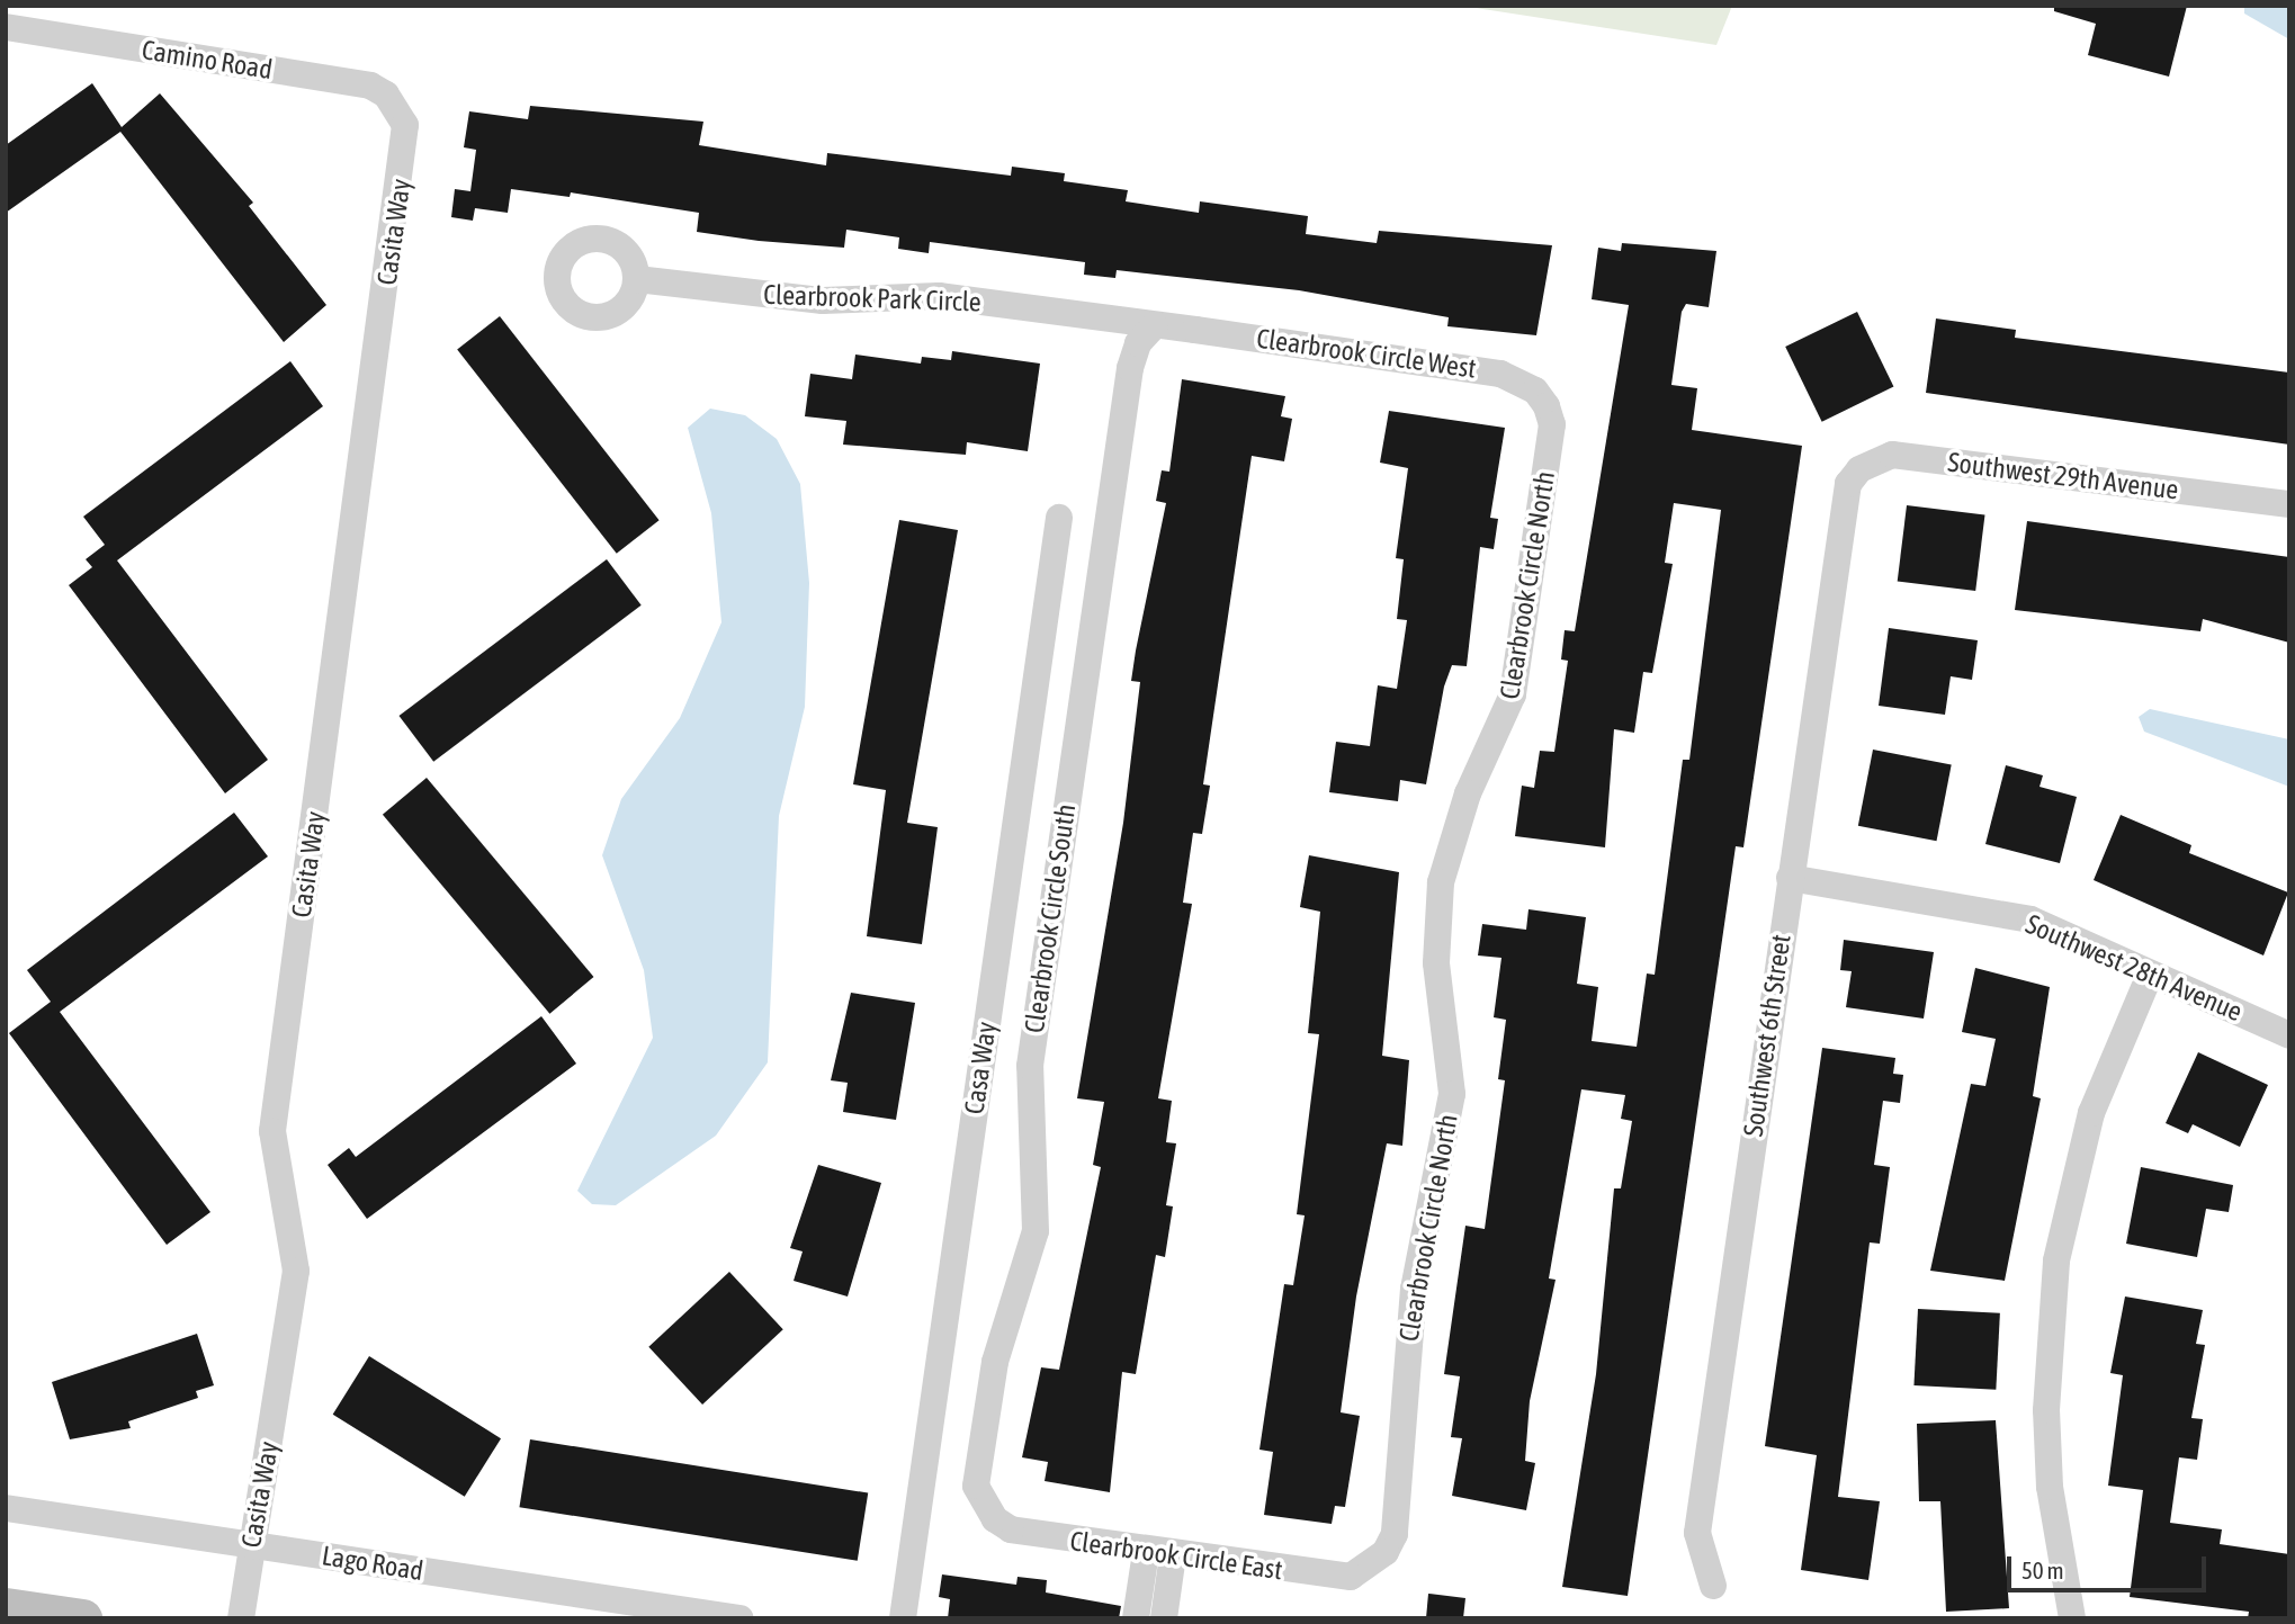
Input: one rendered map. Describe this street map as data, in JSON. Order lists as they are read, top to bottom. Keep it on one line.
{"streets":{"street":["Camino Road","Casita Way","Clearbrook Park Circle","Clearbrook Circle West","Southwest 29th Avenue","Clearbrook Circle North","Clearbrook Circle South","Southwest 28th Avenue","Southwest 6th Street","Casa Way","Clearbrook Circle East","Lago Road"]},"crossings":[["Camino Road","Casita Way"],["Casita Way","Lago Road"],["Clearbrook Park Circle","Clearbrook Circle West"],["Clearbrook Park Circle","Clearbrook Circle South"],["Clearbrook Circle West","Clearbrook Circle North"],["Clearbrook Circle West","Clearbrook Circle South"],["Southwest 29th Avenue","Southwest 6th Street"],["Clearbrook Circle North","Clearbrook Circle East"],["Clearbrook Circle South","Clearbrook Circle East"],["Southwest 28th Avenue","Southwest 6th Street"]],"scale_bar":"50 m"}
